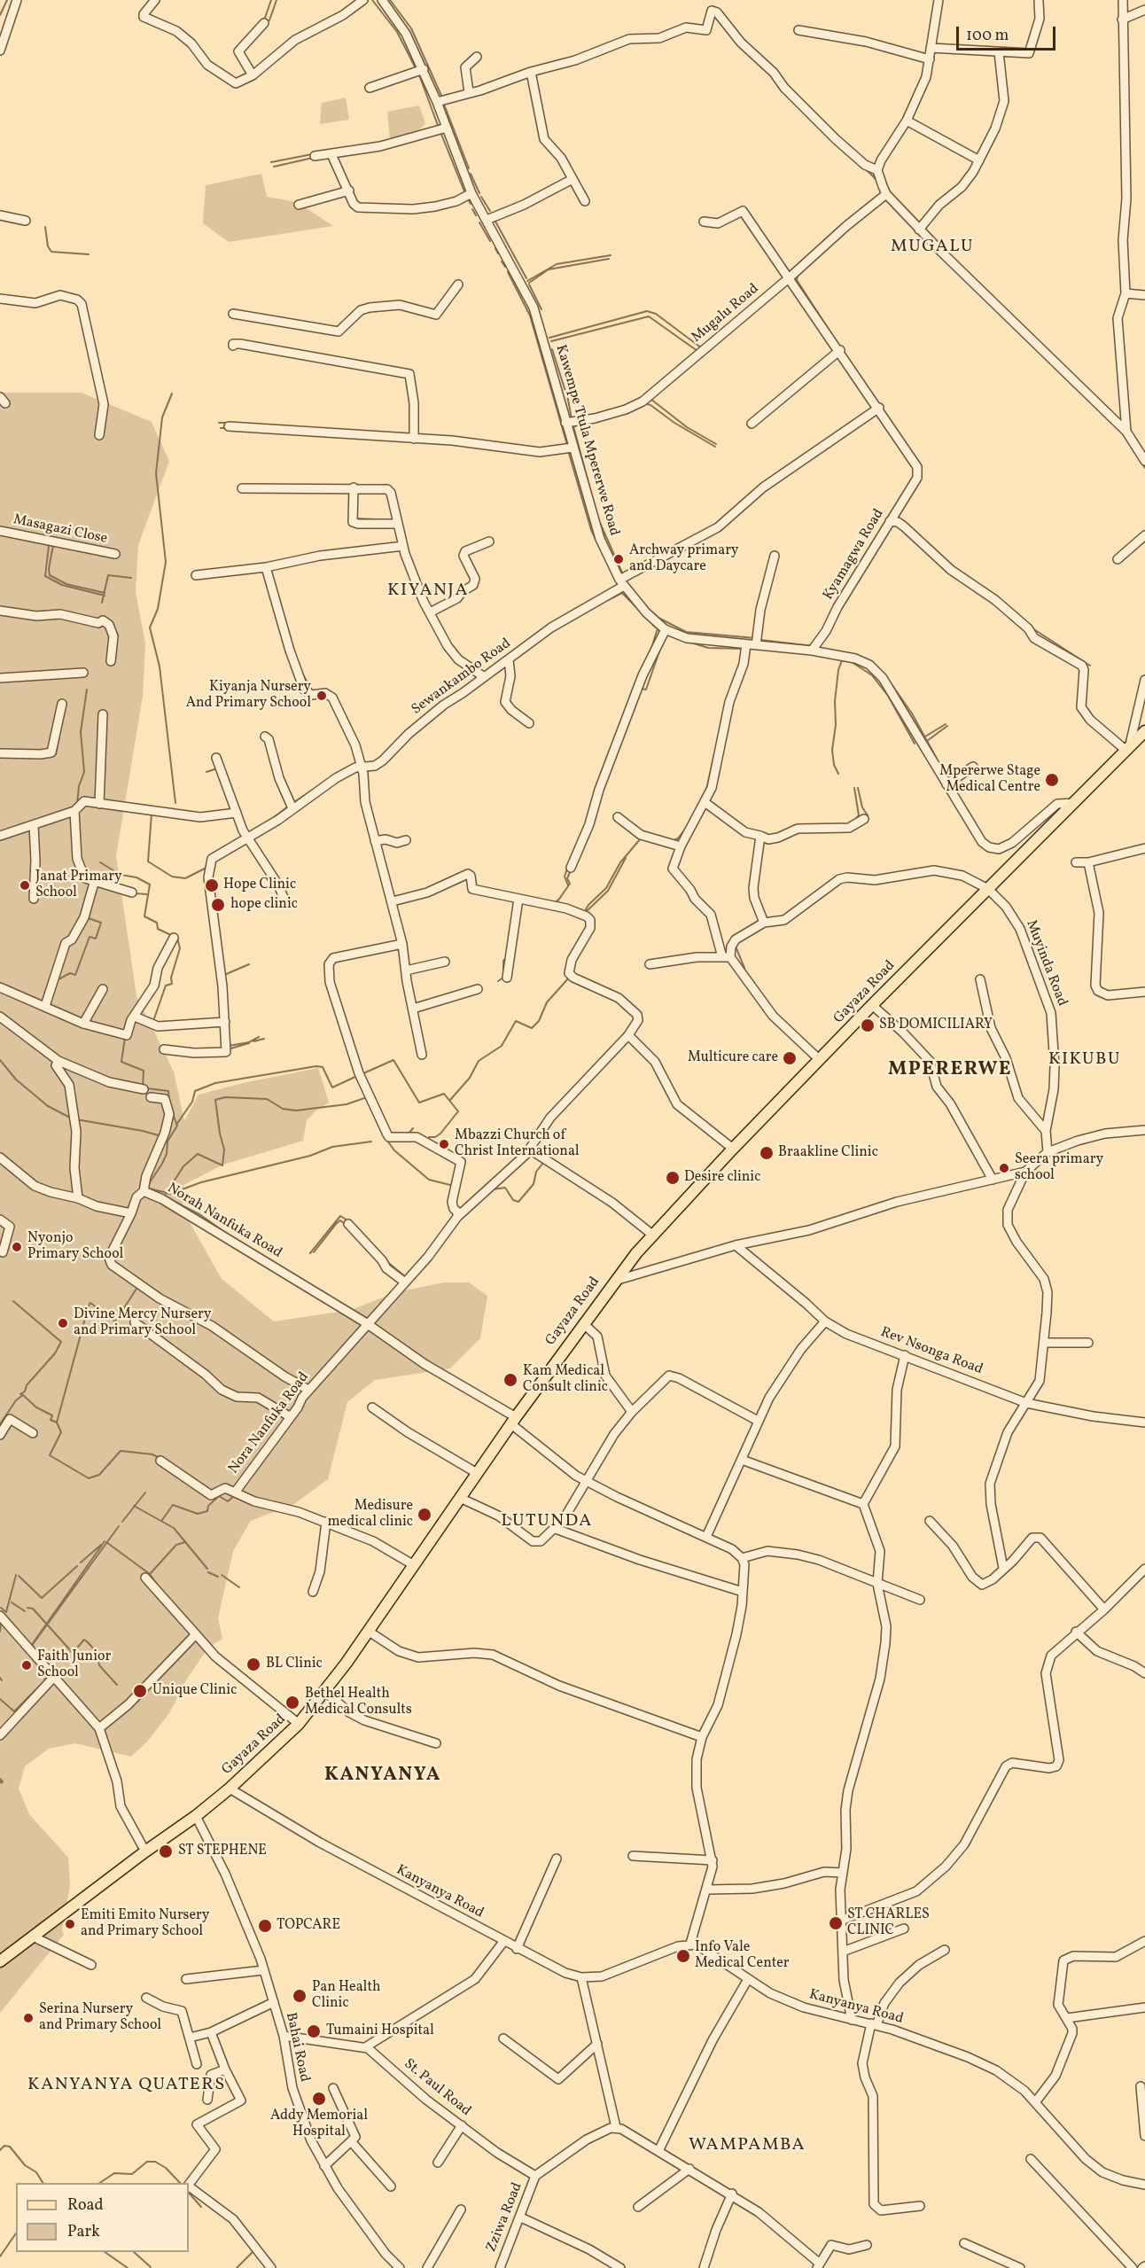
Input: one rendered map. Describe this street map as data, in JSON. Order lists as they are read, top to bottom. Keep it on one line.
{"streets":{"main road":["Gayaza Road"],"street":["Mugalu Road","Kawempe Ttula Mpererwe Road","Masagazi Close","Kyamagwa Road","Sewankambo Road","Muyinda Road","Norah Nanfuka Road","Rev Nsonga Road","Nora Nanfuka Road","Kanyanya Road","Bahai Road","St. Paul Road","Zziwa Road"]},"crossings":[["Mugalu Road","Kawempe Ttula Mpererwe Road"],["Kawempe Ttula Mpererwe Road","Kyamagwa Road"],["Kawempe Ttula Mpererwe Road","Sewankambo Road"],["Kawempe Ttula Mpererwe Road","Gayaza Road"],["Kyamagwa Road","Sewankambo Road"],["Muyinda Road","Gayaza Road"],["Gayaza Road","Norah Nanfuka Road"],["Gayaza Road","Kanyanya Road"],["Gayaza Road","Bahai Road"],["Norah Nanfuka Road","Nora Nanfuka Road"],["St. Paul Road","Zziwa Road"]],"districts":["MUGALU","KIYANJA","KIKUBU","MPERERWE","LUTUNDA","KANYANYA","KANYANYA QUATERS","WAMPAMBA"],"places":["Archway primary and Daycare","Kiyanja Nursery And Primary School","Mpererwe Stage Medical Centre","Janat Primary School","Hope Clinic","hope clinic","SB DOMICILIARY","Multicure care","Mbazzi Church of Christ International","Braakline Clinic","Seera primary school","Desire clinic","Nyonjo Primary School","Divine Mercy Nursery and Primary School","Kam Medical Consult clinic","Medisure medical clinic","BL Clinic","Faith Junior School","Unique Clinic","Bethel Health Medical Consults","ST STEPHENE","ST CHARLES CLINIC","Emiti Emito Nursery and Primary School","TOPCARE","Info Vale Medical Center","Pan Health Clinic","Serina Nursery and Primary School","Tumaini Hospital","Addy Memorial Hospital"],"legend":["Road","Park"],"scale_bar":"100 m"}
